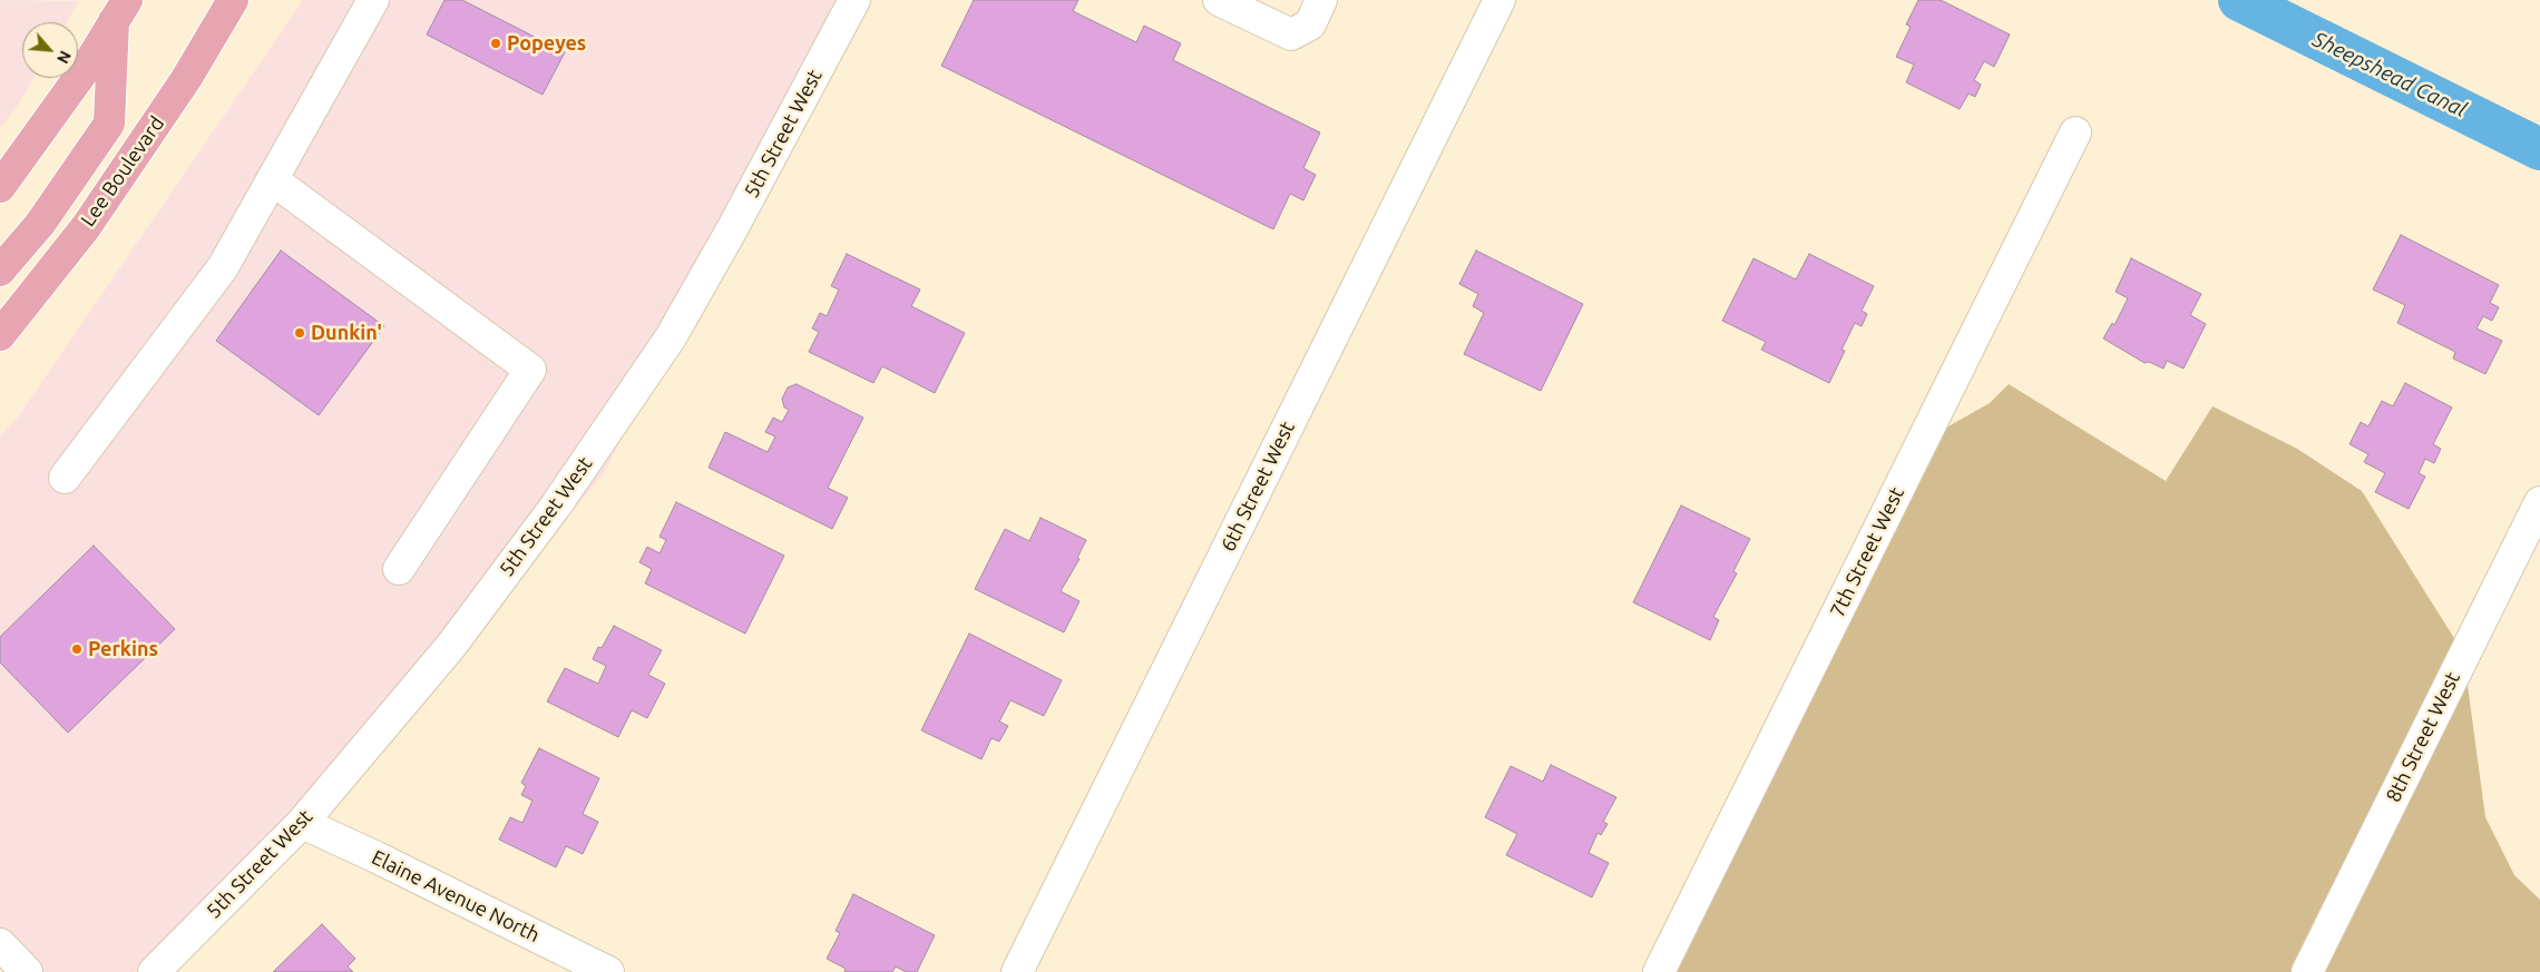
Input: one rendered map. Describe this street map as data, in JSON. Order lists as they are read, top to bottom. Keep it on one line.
{"streets":{"main road":["Lee Boulevard"],"street":["5th Street West","6th Street West","7th Street West","8th Street West","Elaine Avenue North"]},"crossings":[["5th Street West","Elaine Avenue North"]],"water":["Sheepshead Canal"],"places":["Popeyes","Dunkin'","Perkins"],"north":"bottom right"}
